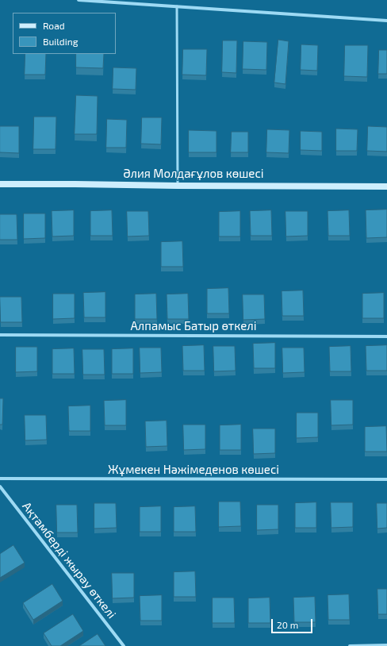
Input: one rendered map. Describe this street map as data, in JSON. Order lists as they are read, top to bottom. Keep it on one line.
{"streets":{"main road":["Әлия Молдағұлов көшесі"],"street":["Алпамыс Батыр өткелі","Жұмекен Нәжімеденов көшесі","Ақтамберді жырау өткелі"]},"legend":["Road","Building"],"scale_bar":"20 m"}
